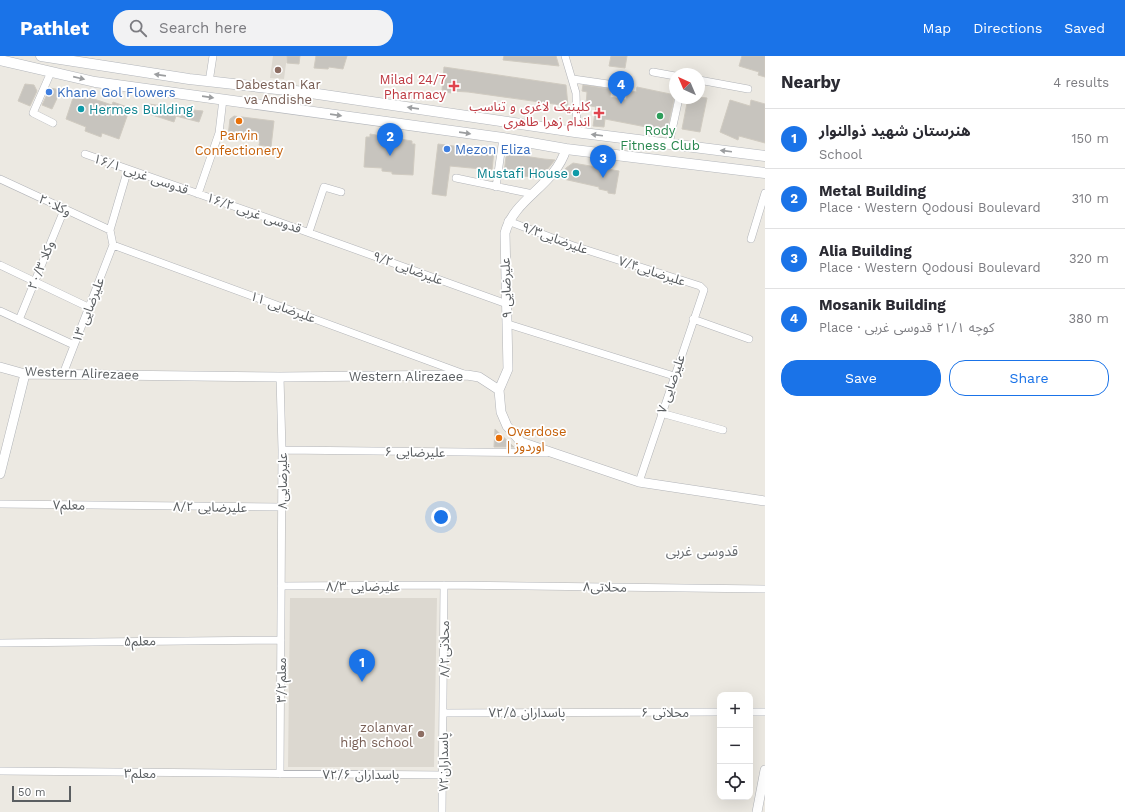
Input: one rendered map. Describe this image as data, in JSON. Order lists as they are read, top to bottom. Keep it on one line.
{"streets":{"street":["۱۶/۱ قدوسی غربی","وکلا۲۰","۱۶/۲ قدوسی غربی","علیرضایی۹/۳","وکلا ۲۰/۳","۹/۲ علیرضایی","علیرضایی۷/۴","۹ علیرضایی","۱۱ علیرضایی","۱۳ علیرضایی","Western Alirezaee","۷ علیرضایی","۶ علیرضایی","علیرضایی۸","معلم۷","علیرضایی ۸/۲","۸/۳ علیرضایی","محلاتی۸","معلم۵","محلاتی۸/۲","معلم۳/۲","۷۲/۵ پاسداران","۶ محلاتی","پاسداران۷۲","معلم۳","۷۲/۶ پاسداران"]},"crossings":[["۱۶/۱ قدوسی غربی","۱۶/۲ قدوسی غربی"],["وکلا۲۰","وکلا ۲۰/۳"],["۱۶/۲ قدوسی غربی","۹/۲ علیرضایی"],["علیرضایی۹/۳","علیرضایی۷/۴"],["علیرضایی۹/۳","۹ علیرضایی"],["۹/۲ علیرضایی","۹ علیرضایی"],["علیرضایی۷/۴","۷ علیرضایی"],["۹ علیرضایی","Western Alirezaee"],["۱۱ علیرضایی","۱۳ علیرضایی"],["۱۱ علیرضایی","Western Alirezaee"],["۱۳ علیرضایی","Western Alirezaee"],["Western Alirezaee","علیرضایی۸"],["۶ علیرضایی","علیرضایی۸"],["علیرضایی۸","علیرضایی ۸/۲"],["علیرضایی۸","۸/۳ علیرضایی"],["علیرضایی۸","معلم۳/۲"],["معلم۷","علیرضایی ۸/۲"],["۸/۳ علیرضایی","محلاتی۸"],["۸/۳ علیرضایی","محلاتی۸/۲"],["۸/۳ علیرضایی","معلم۳/۲"],["محلاتی۸","محلاتی۸/۲"],["معلم۵","معلم۳/۲"],["محلاتی۸/۲","۷۲/۵ پاسداران"],["محلاتی۸/۲","پاسداران۷۲"],["معلم۳/۲","معلم۳"],["معلم۳/۲","۷۲/۶ پاسداران"],["۷۲/۵ پاسداران","۶ محلاتی"],["۷۲/۵ پاسداران","پاسداران۷۲"],["پاسداران۷۲","۷۲/۶ پاسداران"],["معلم۳","۷۲/۶ پاسداران"]],"districts":["قدوسی غربی"],"places":{"other":["Dabestan Kar va Andishe","Khane Gol Flowers","Hermes Building","Rody Fitness Club","Parvin Confectionery","Mezon Eliza","Mustafi House","Overdose | اوردوز","zolanvar high school"],"health":["Milad 24/7 Pharmacy","کلینیک لاغری و تناسب اندام زهرا طاهری"]},"scale_bar":"50 m","north":"top left","page":{"header":"Pathlet","search":"Search here","nav":["Map","Directions","Saved"],"heading":["Nearby","4 results"],"pins":["4","2","3","1"],"list":[{"mark":"1","name":"هنرستان شهید ذوالنوار","note":"School","value":"150 m"},{"mark":"2","name":"Metal Building","note":"Place · Western Qodousi Boulevard","value":"310 m"},{"mark":"3","name":"Alia Building","note":"Place · Western Qodousi Boulevard","value":"320 m"},{"mark":"4","name":"Mosanik Building","note":"Place · کوچه ۲۱/۱ قدوسی غربی","value":"380 m"}],"buttons":["Save","Share"],"map_buttons":["+","−"],"scale":"50 m"}}
